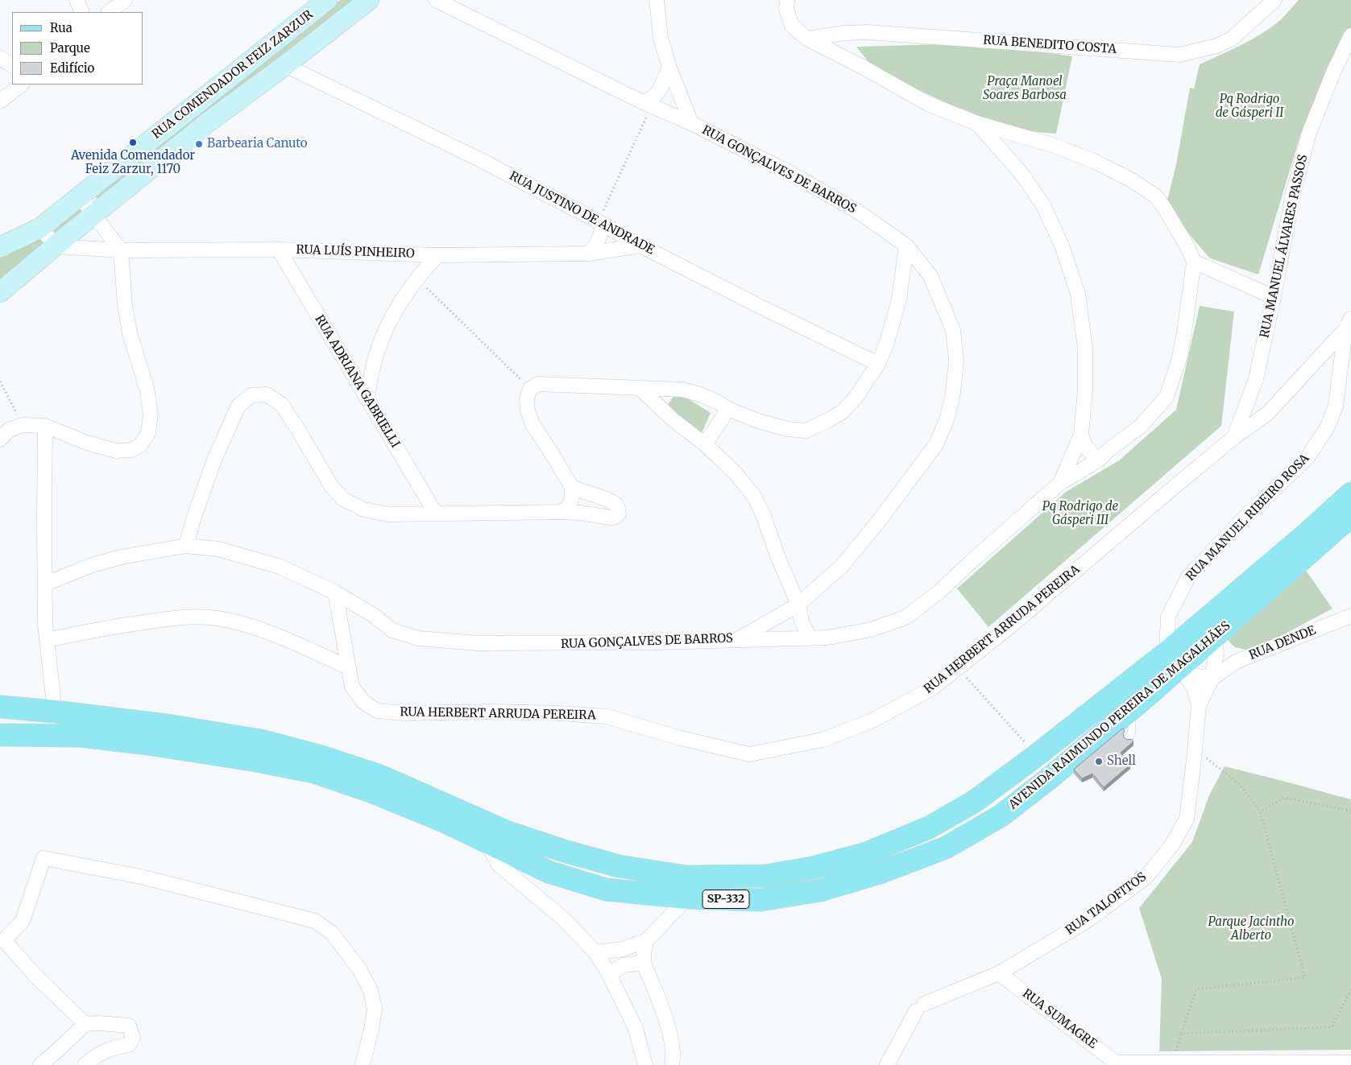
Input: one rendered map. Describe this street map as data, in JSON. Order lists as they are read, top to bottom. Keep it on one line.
{"streets":{"main road":["RUA COMENDADOR FEIZ ZARZUR","AVENIDA RAIMUNDO PEREIRA DE MAGALHÃES","SP-332"],"street":["RUA BENEDITO COSTA","RUA GONÇALVES DE BARROS","RUA JUSTINO DE ANDRADE","RUA MANUEL ÁLVARES PASSOS","RUA LUÍS PINHEIRO","RUA ADRIANA GABRIELLI","RUA MANUEL RIBEIRO ROSA","RUA HERBERT ARRUDA PEREIRA","RUA DENDE","RUA TALOFITOS","RUA SUMAGRE"]},"crossings":[["RUA COMENDADOR FEIZ ZARZUR","RUA JUSTINO DE ANDRADE"],["RUA COMENDADOR FEIZ ZARZUR","RUA LUÍS PINHEIRO"],["RUA GONÇALVES DE BARROS","RUA HERBERT ARRUDA PEREIRA"],["RUA JUSTINO DE ANDRADE","RUA LUÍS PINHEIRO"],["RUA MANUEL ÁLVARES PASSOS","RUA HERBERT ARRUDA PEREIRA"],["RUA LUÍS PINHEIRO","RUA ADRIANA GABRIELLI"],["RUA MANUEL RIBEIRO ROSA","RUA HERBERT ARRUDA PEREIRA"],["RUA MANUEL RIBEIRO ROSA","AVENIDA RAIMUNDO PEREIRA DE MAGALHÃES"],["RUA MANUEL RIBEIRO ROSA","RUA TALOFITOS"],["RUA DENDE","AVENIDA RAIMUNDO PEREIRA DE MAGALHÃES"],["RUA DENDE","RUA TALOFITOS"],["AVENIDA RAIMUNDO PEREIRA DE MAGALHÃES","RUA TALOFITOS"],["RUA TALOFITOS","RUA SUMAGRE"]],"parks":["Praça Manoel Soares Barbosa","Pq Rodrigo de Gásperi II","Pq Rodrigo de Gásperi III","Parque Jacintho Alberto"],"places":["Avenida Comendador Feiz Zarzur, 1170","Barbearia Canuto","Shell"],"legend":["Rua","Parque","Edifício"]}
